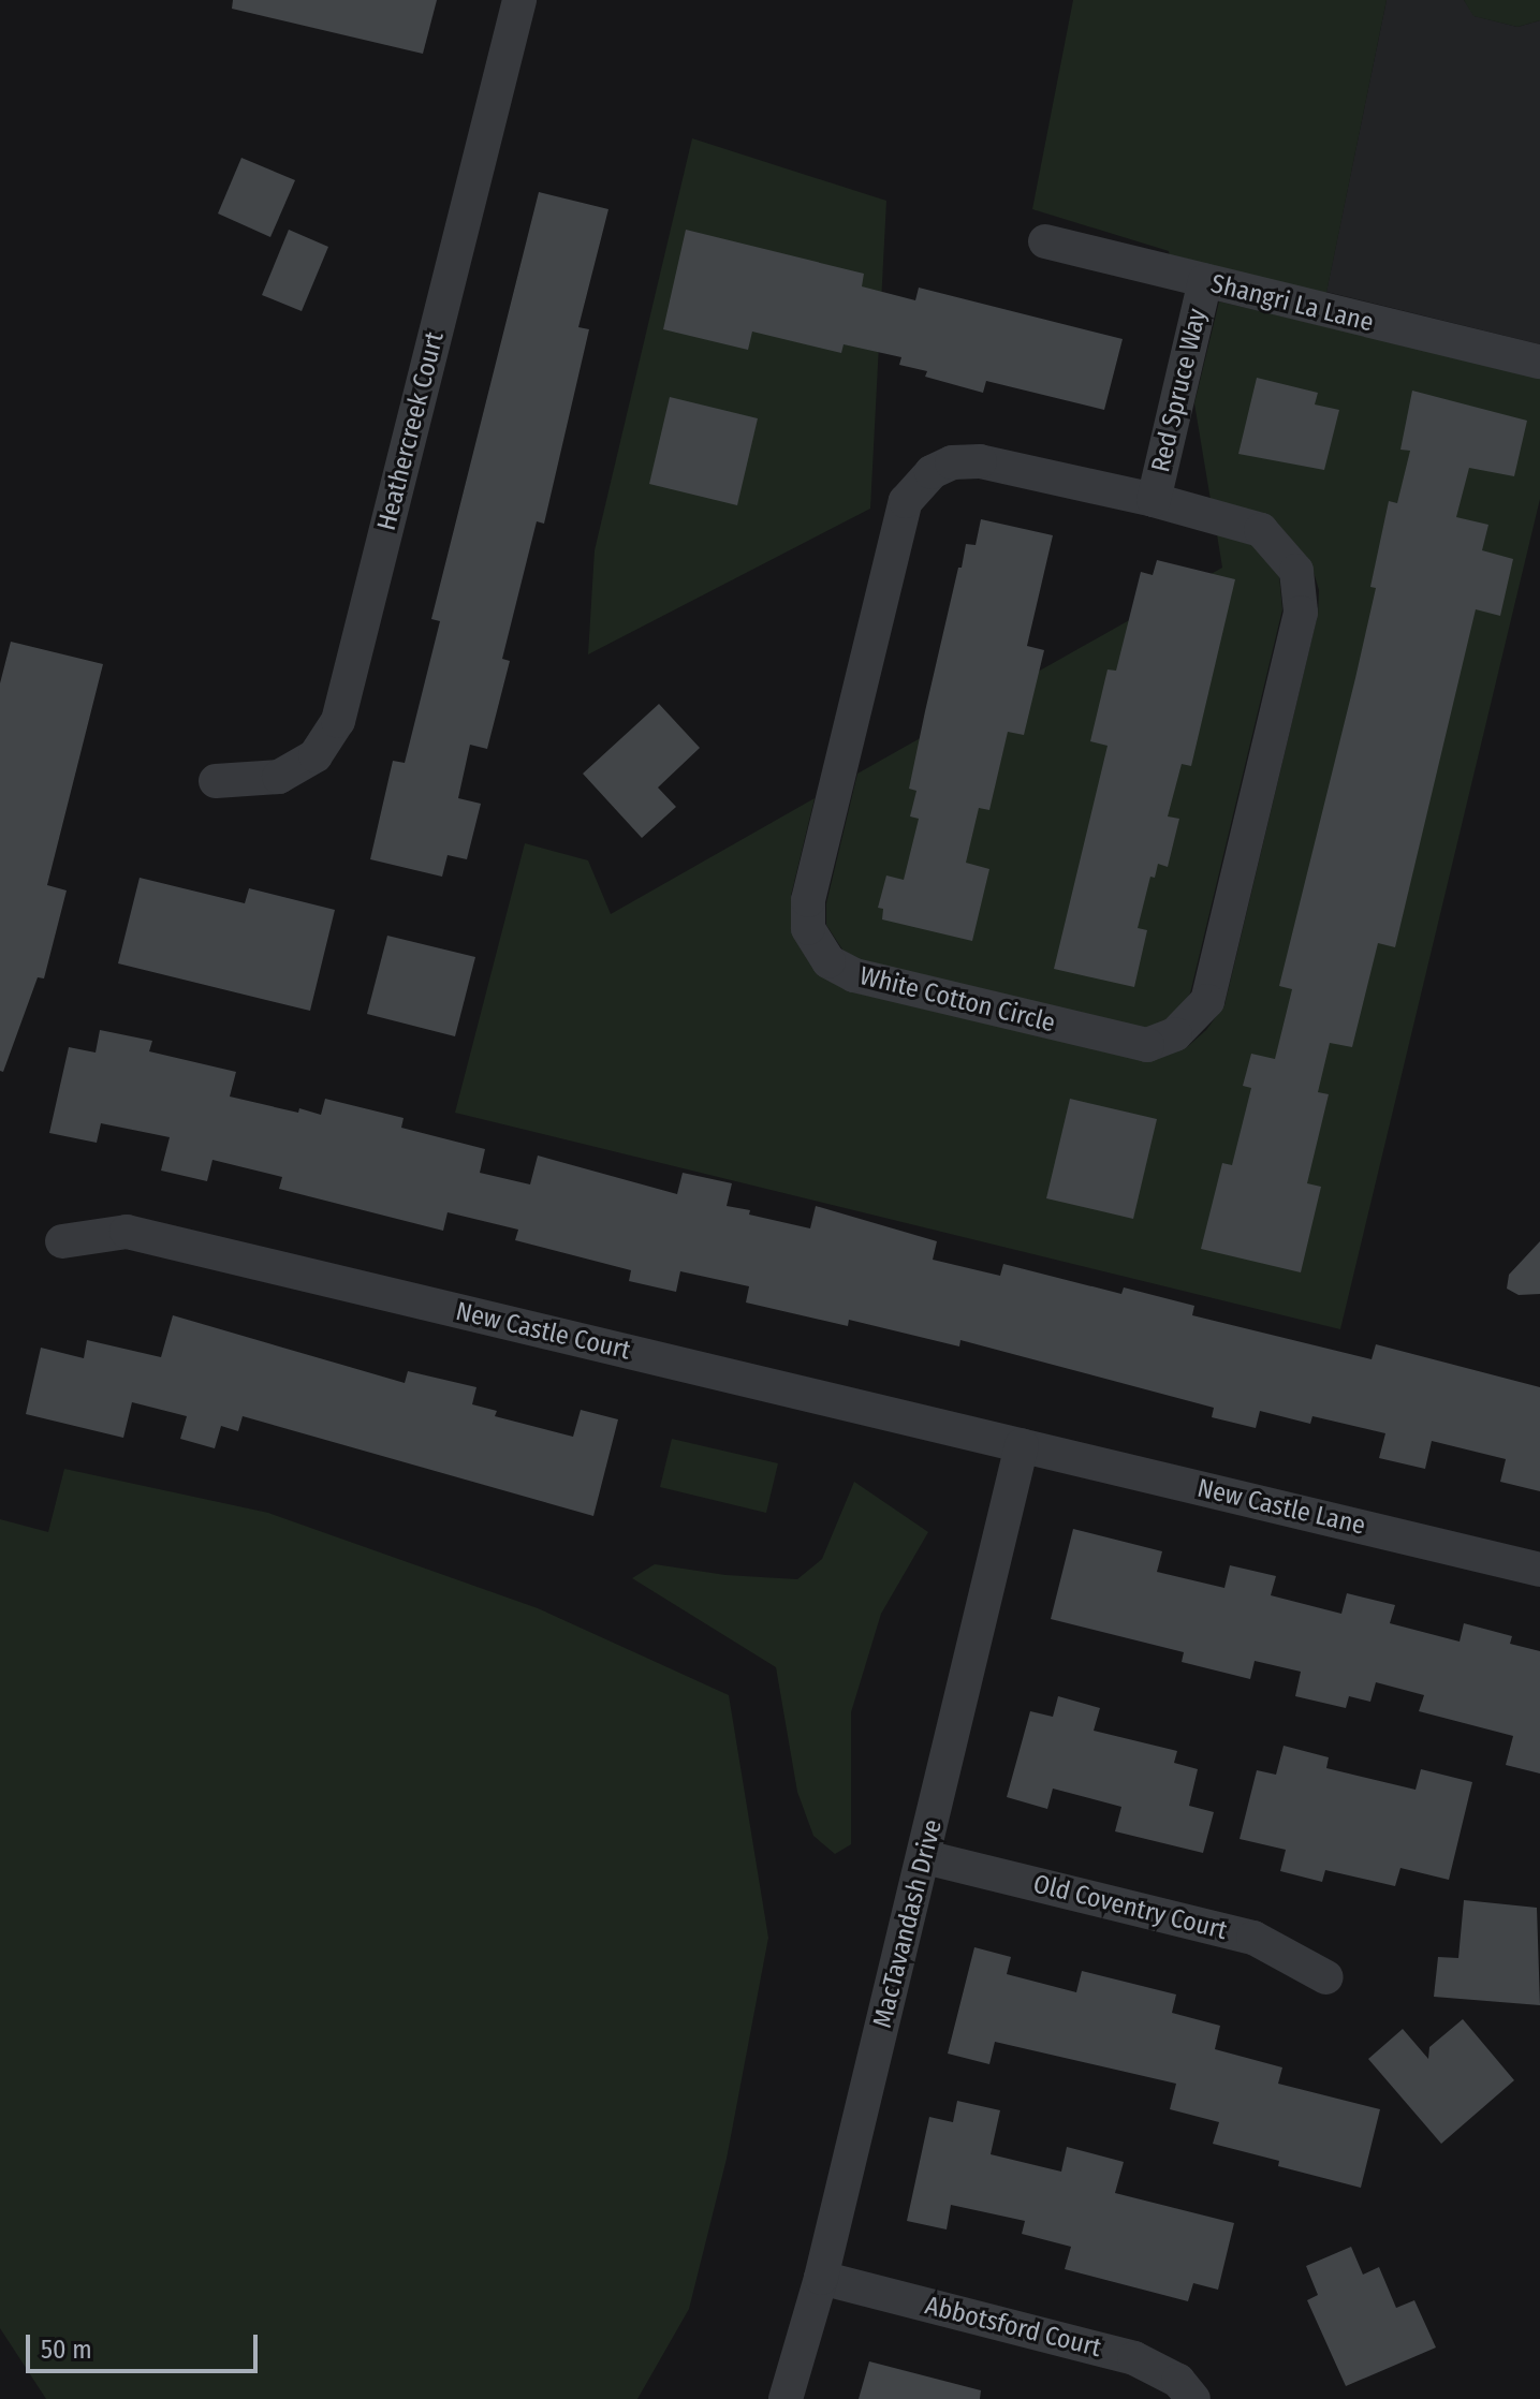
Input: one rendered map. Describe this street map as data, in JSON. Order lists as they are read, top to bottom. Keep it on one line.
{"streets":{"street":["Shangri La Lane","Red Spruce Way","Heathercreek Court","White Cotton Circle","New Castle Court","New Castle Lane","Old Coventry Court","MacTavandash Drive","Abbotsford Court"]},"crossings":[["Shangri La Lane","Red Spruce Way"],["Red Spruce Way","White Cotton Circle"],["New Castle Court","New Castle Lane"],["New Castle Court","MacTavandash Drive"],["New Castle Lane","MacTavandash Drive"],["Old Coventry Court","MacTavandash Drive"],["MacTavandash Drive","Abbotsford Court"]],"scale_bar":"50 m"}
